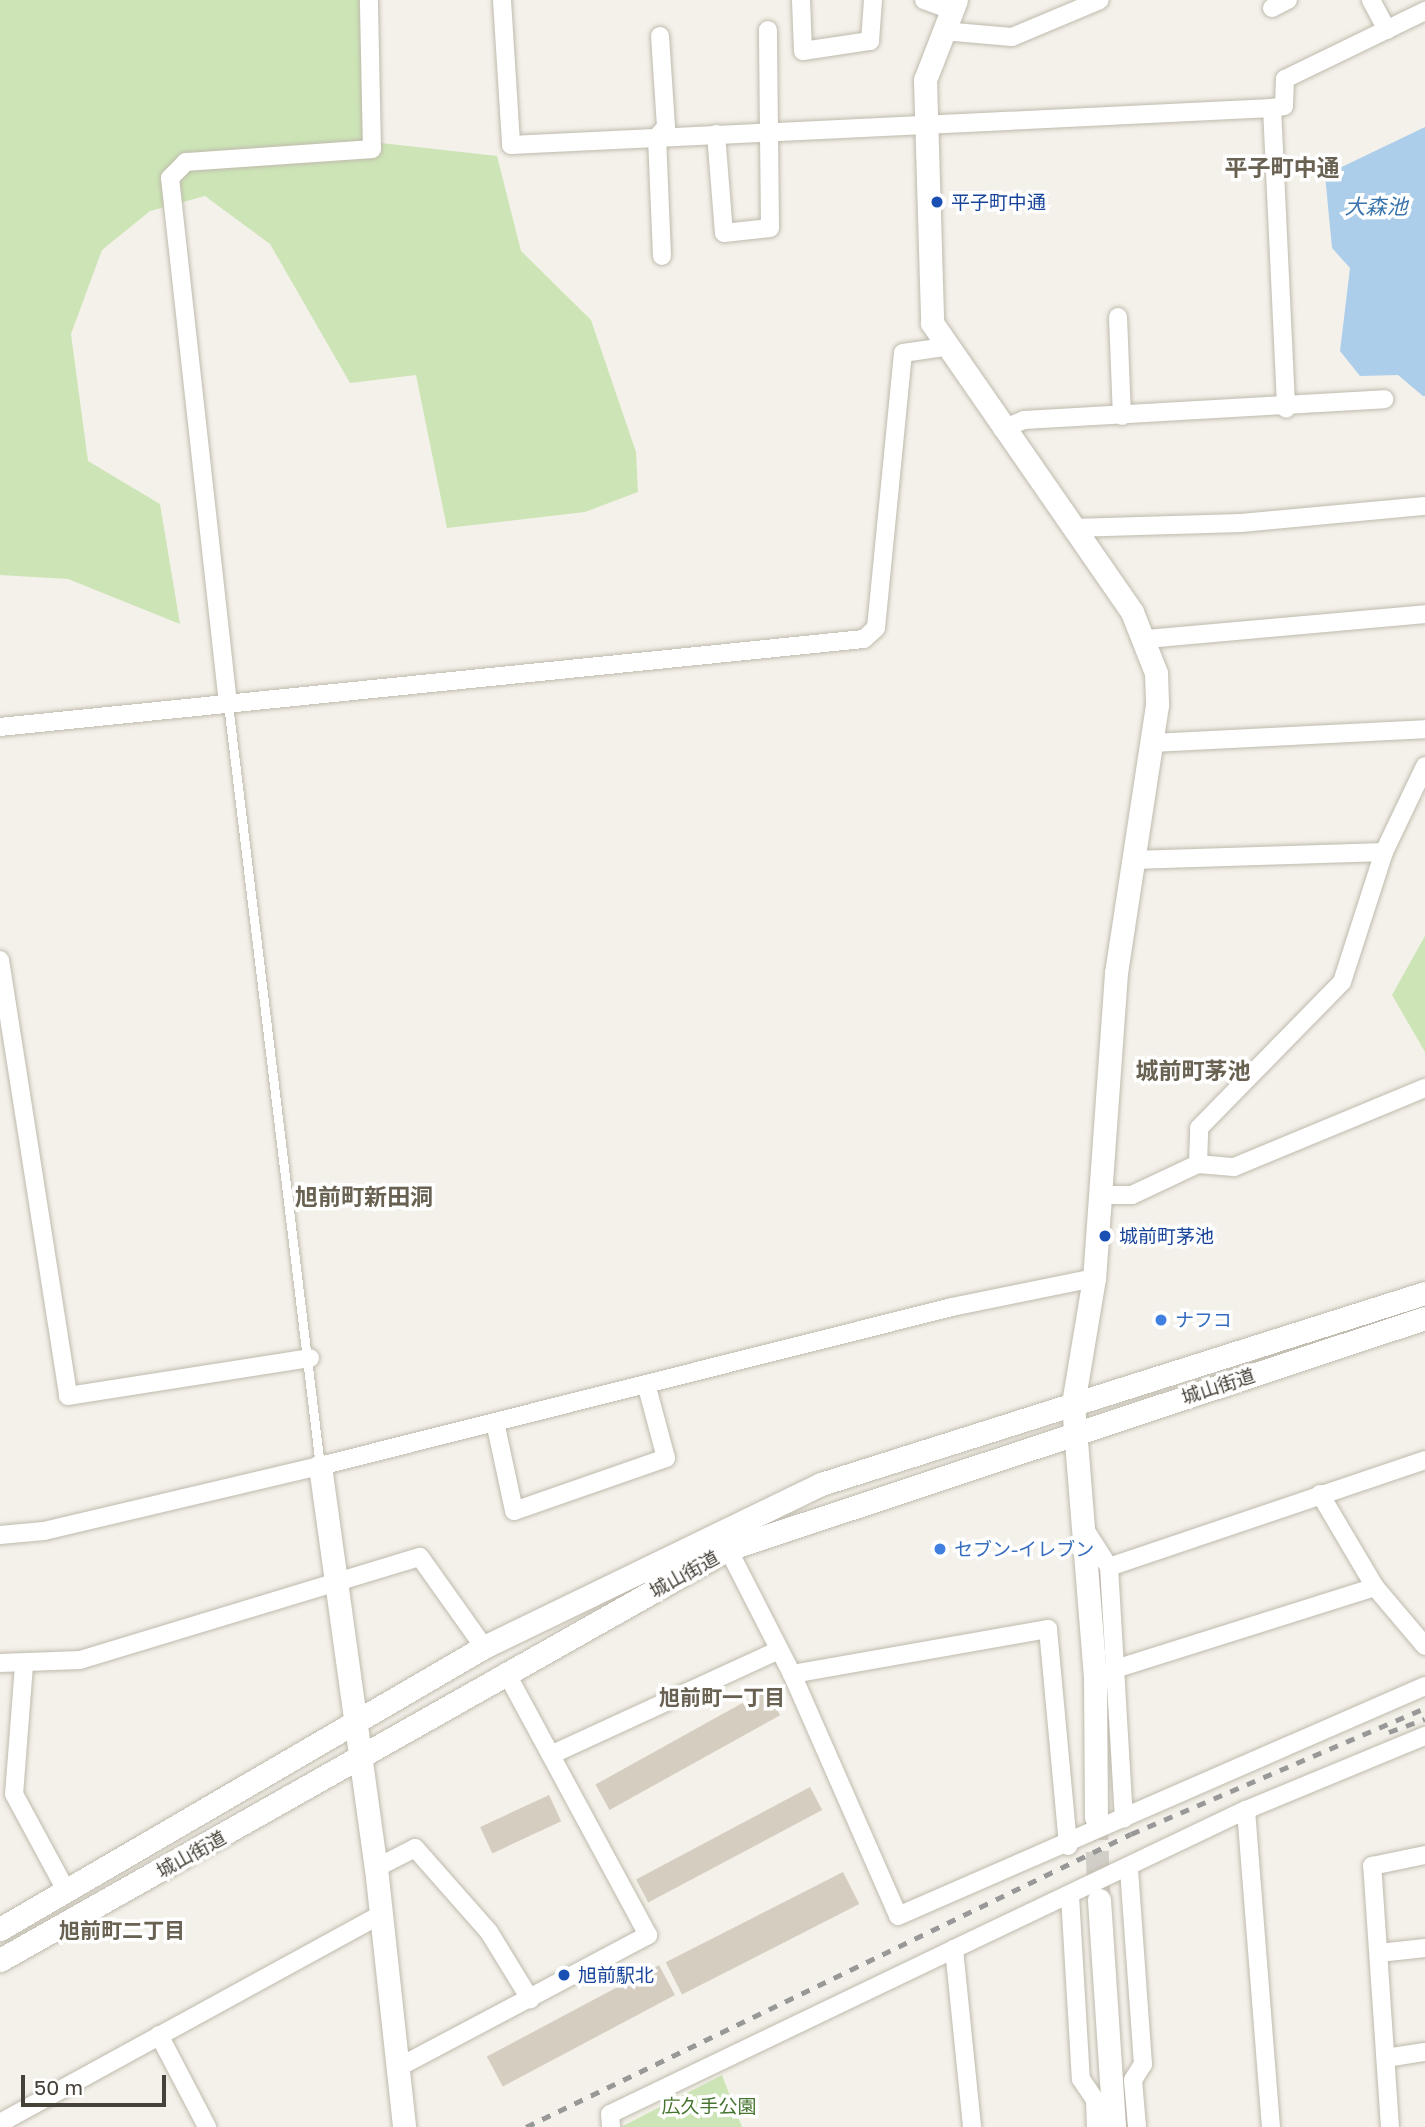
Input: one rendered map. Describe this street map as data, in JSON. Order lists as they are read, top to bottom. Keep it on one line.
{"streets":{"street":["城山街道"]},"districts":["平子町中通","城前町茅池","旭前町新田洞","旭前町一丁目","旭前町二丁目"],"water":["大森池"],"parks":["広久手公園"],"places":["平子町中通","城前町茅池","ナフコ","セブン-イレブン","旭前駅北"],"scale_bar":"50 m"}
